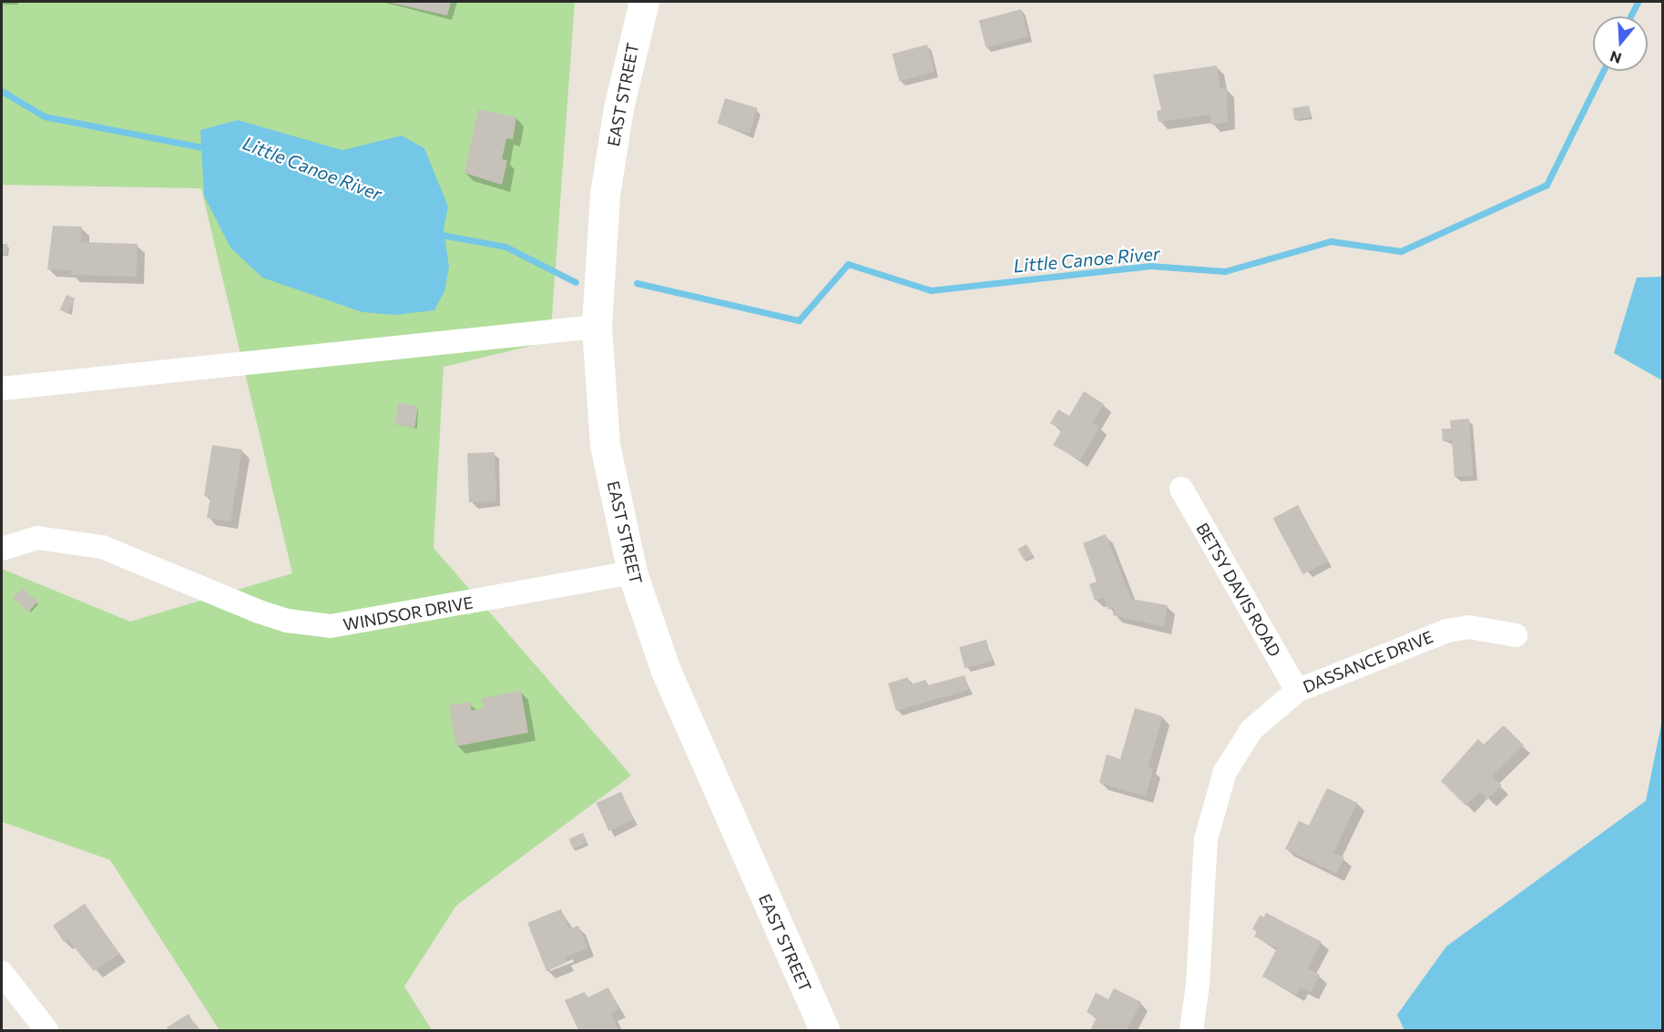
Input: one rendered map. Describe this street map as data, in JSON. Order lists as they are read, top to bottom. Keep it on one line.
{"streets":{"street":["EAST STREET","BETSY DAVIS ROAD","WINDSOR DRIVE","DASSANCE DRIVE"]},"crossings":[["EAST STREET","WINDSOR DRIVE"],["BETSY DAVIS ROAD","DASSANCE DRIVE"]],"water":["Little Canoe River"],"north":"bottom"}
